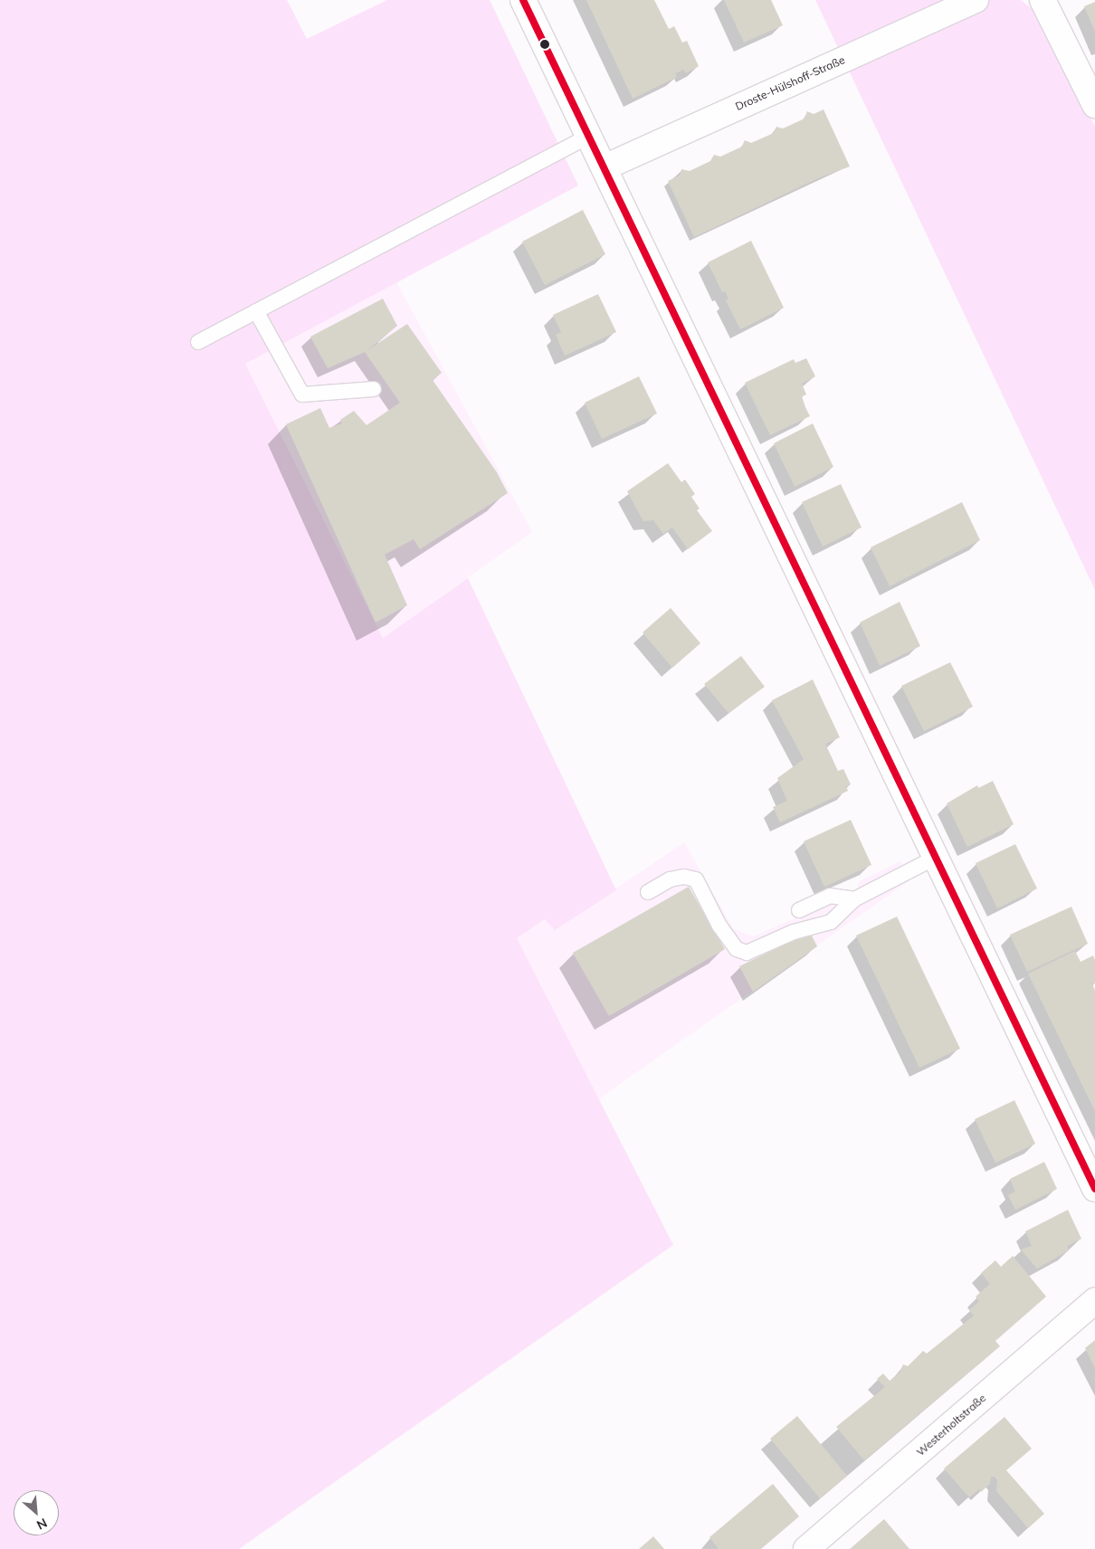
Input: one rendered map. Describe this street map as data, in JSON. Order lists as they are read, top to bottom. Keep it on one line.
{"streets":{"street":["Droste-Hülshoff-Straße","Westerholtstraße"]},"north":"bottom right"}
